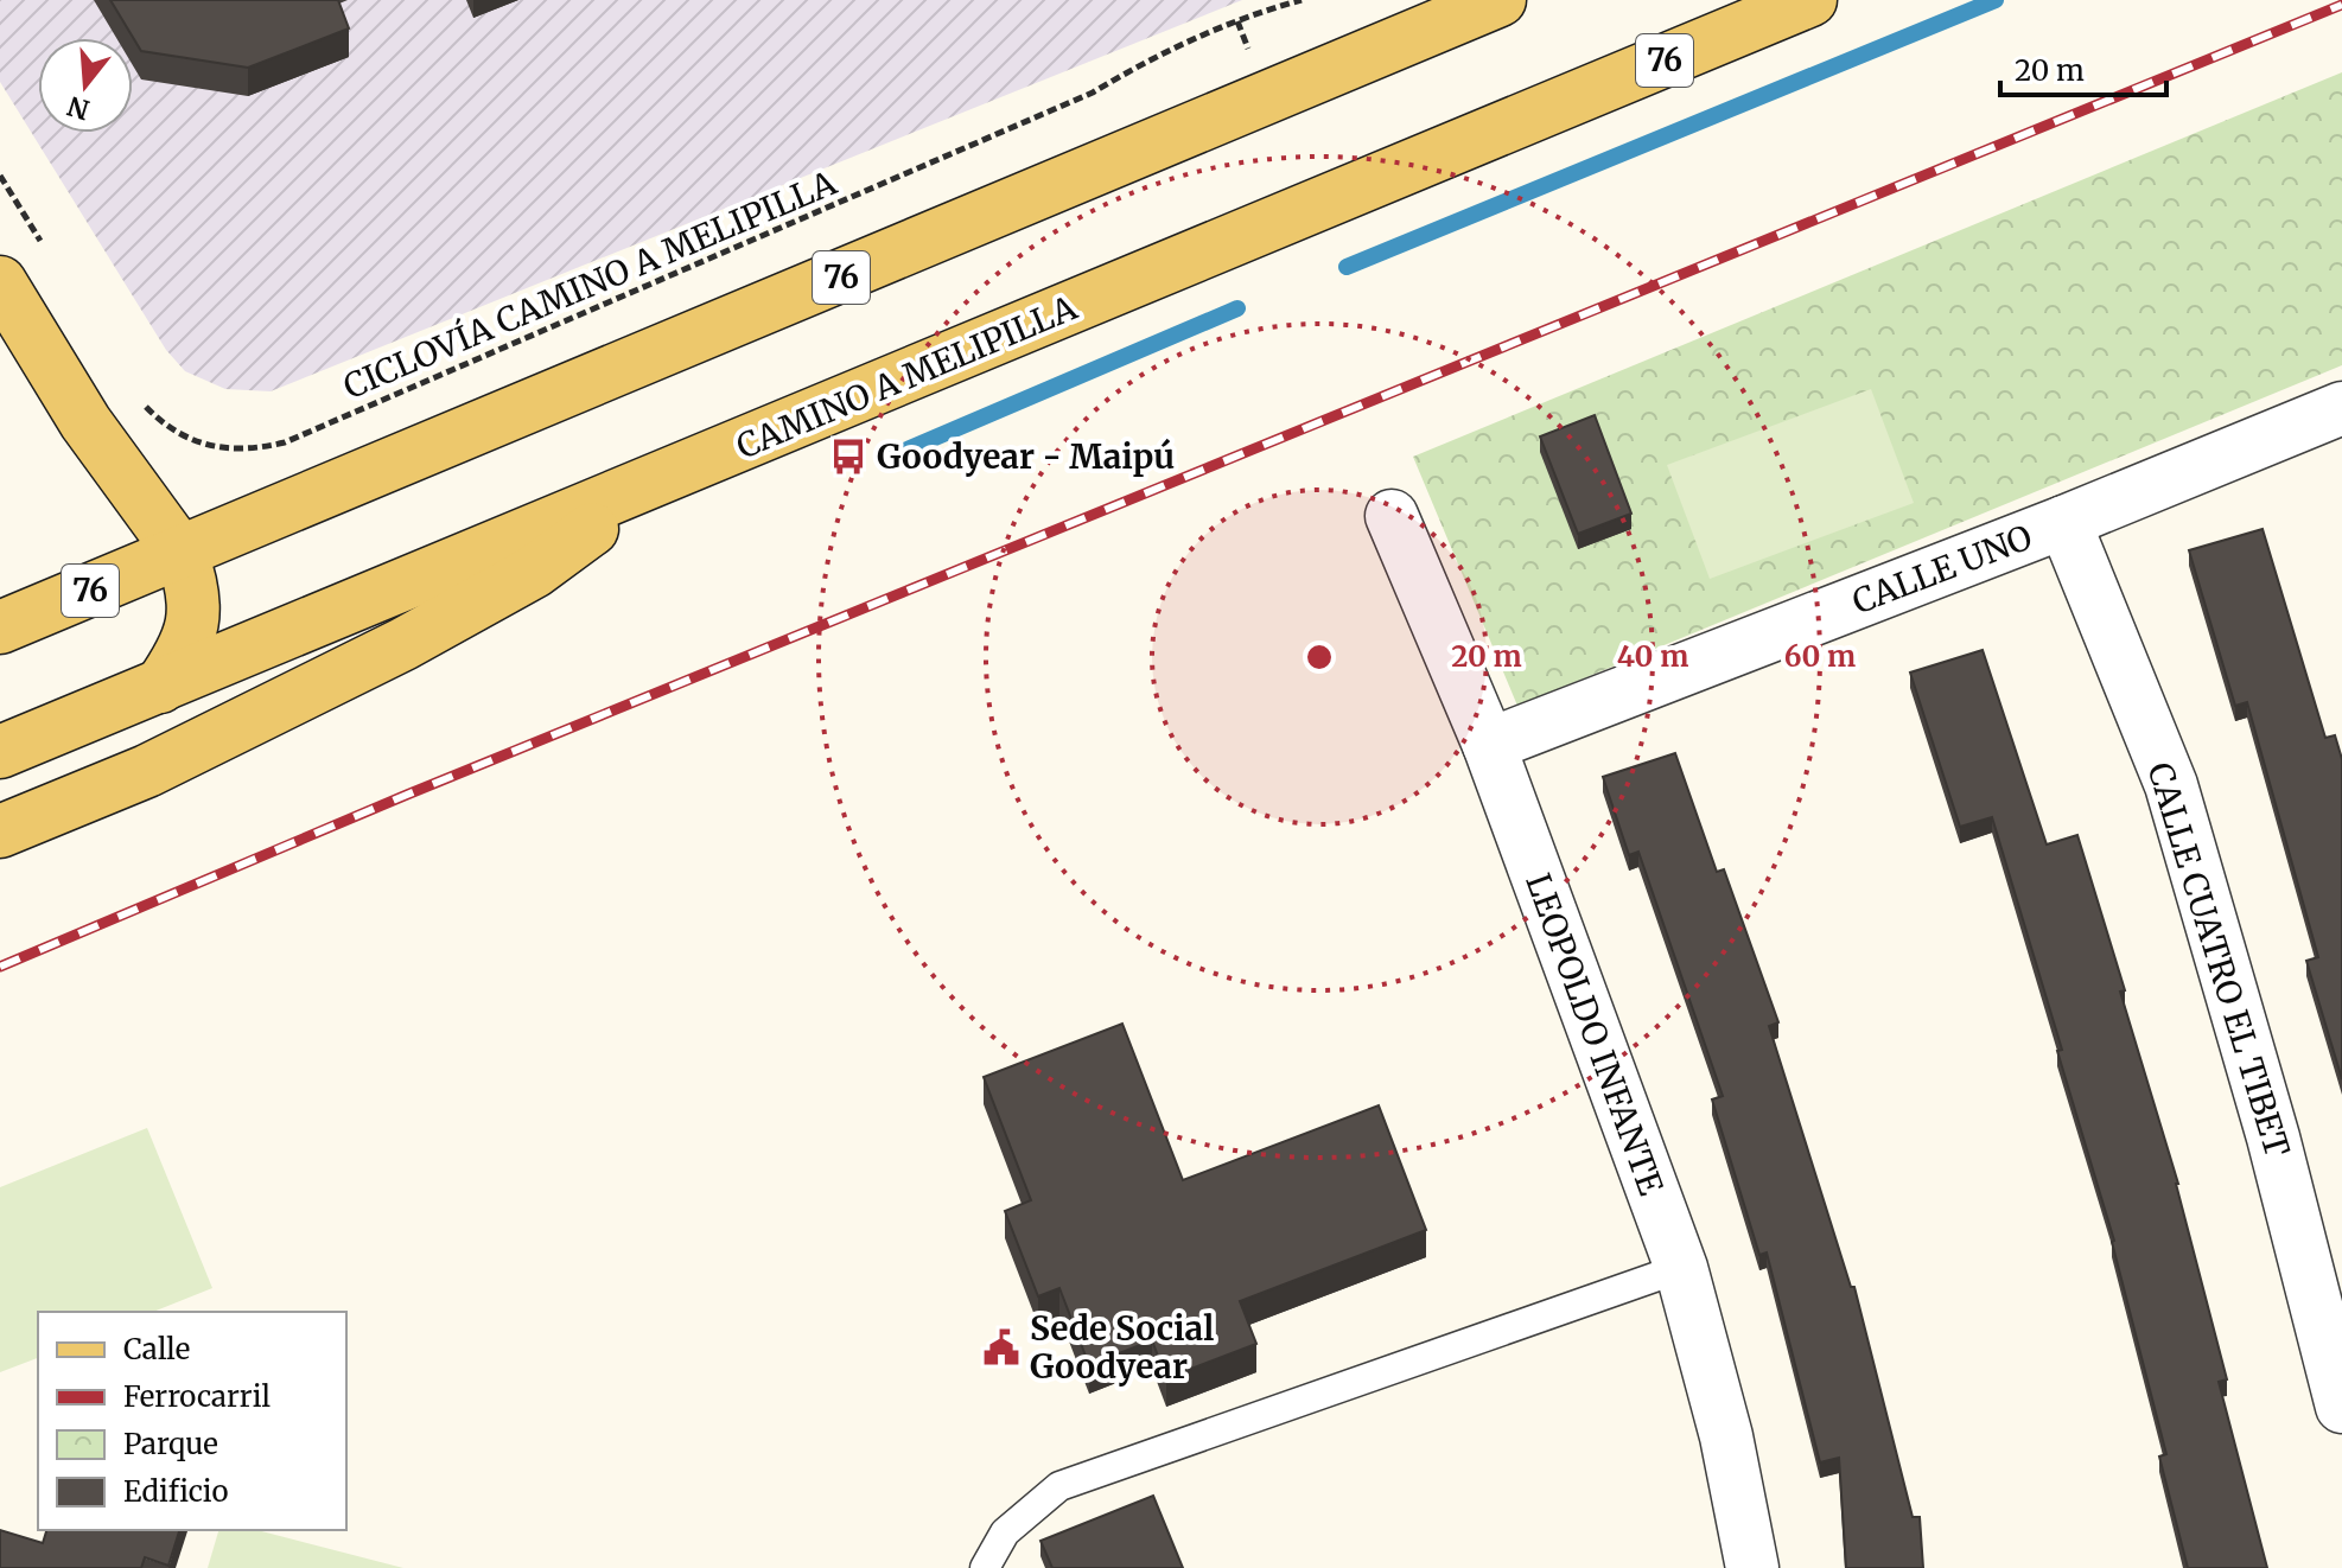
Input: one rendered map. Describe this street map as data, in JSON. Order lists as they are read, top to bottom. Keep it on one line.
{"streets":{"main road":["76","CAMINO A MELIPILLA"],"street":["CALLE UNO","CALLE CUATRO EL TIBET","LEOPOLDO INFANTE"],"path":["CICLOVÍA CAMINO A MELIPILLA"]},"crossings":[["CALLE UNO","CALLE CUATRO EL TIBET"],["CALLE UNO","LEOPOLDO INFANTE"]],"places":{"bus stop":["Goodyear - Maipú"],"public building":["Sede Social Goodyear"]},"legend":["Calle","Ferrocarril","Parque","Edificio"],"scale_bar":"20 m","north":"bottom","rings":["20 m","40 m","60 m"]}
